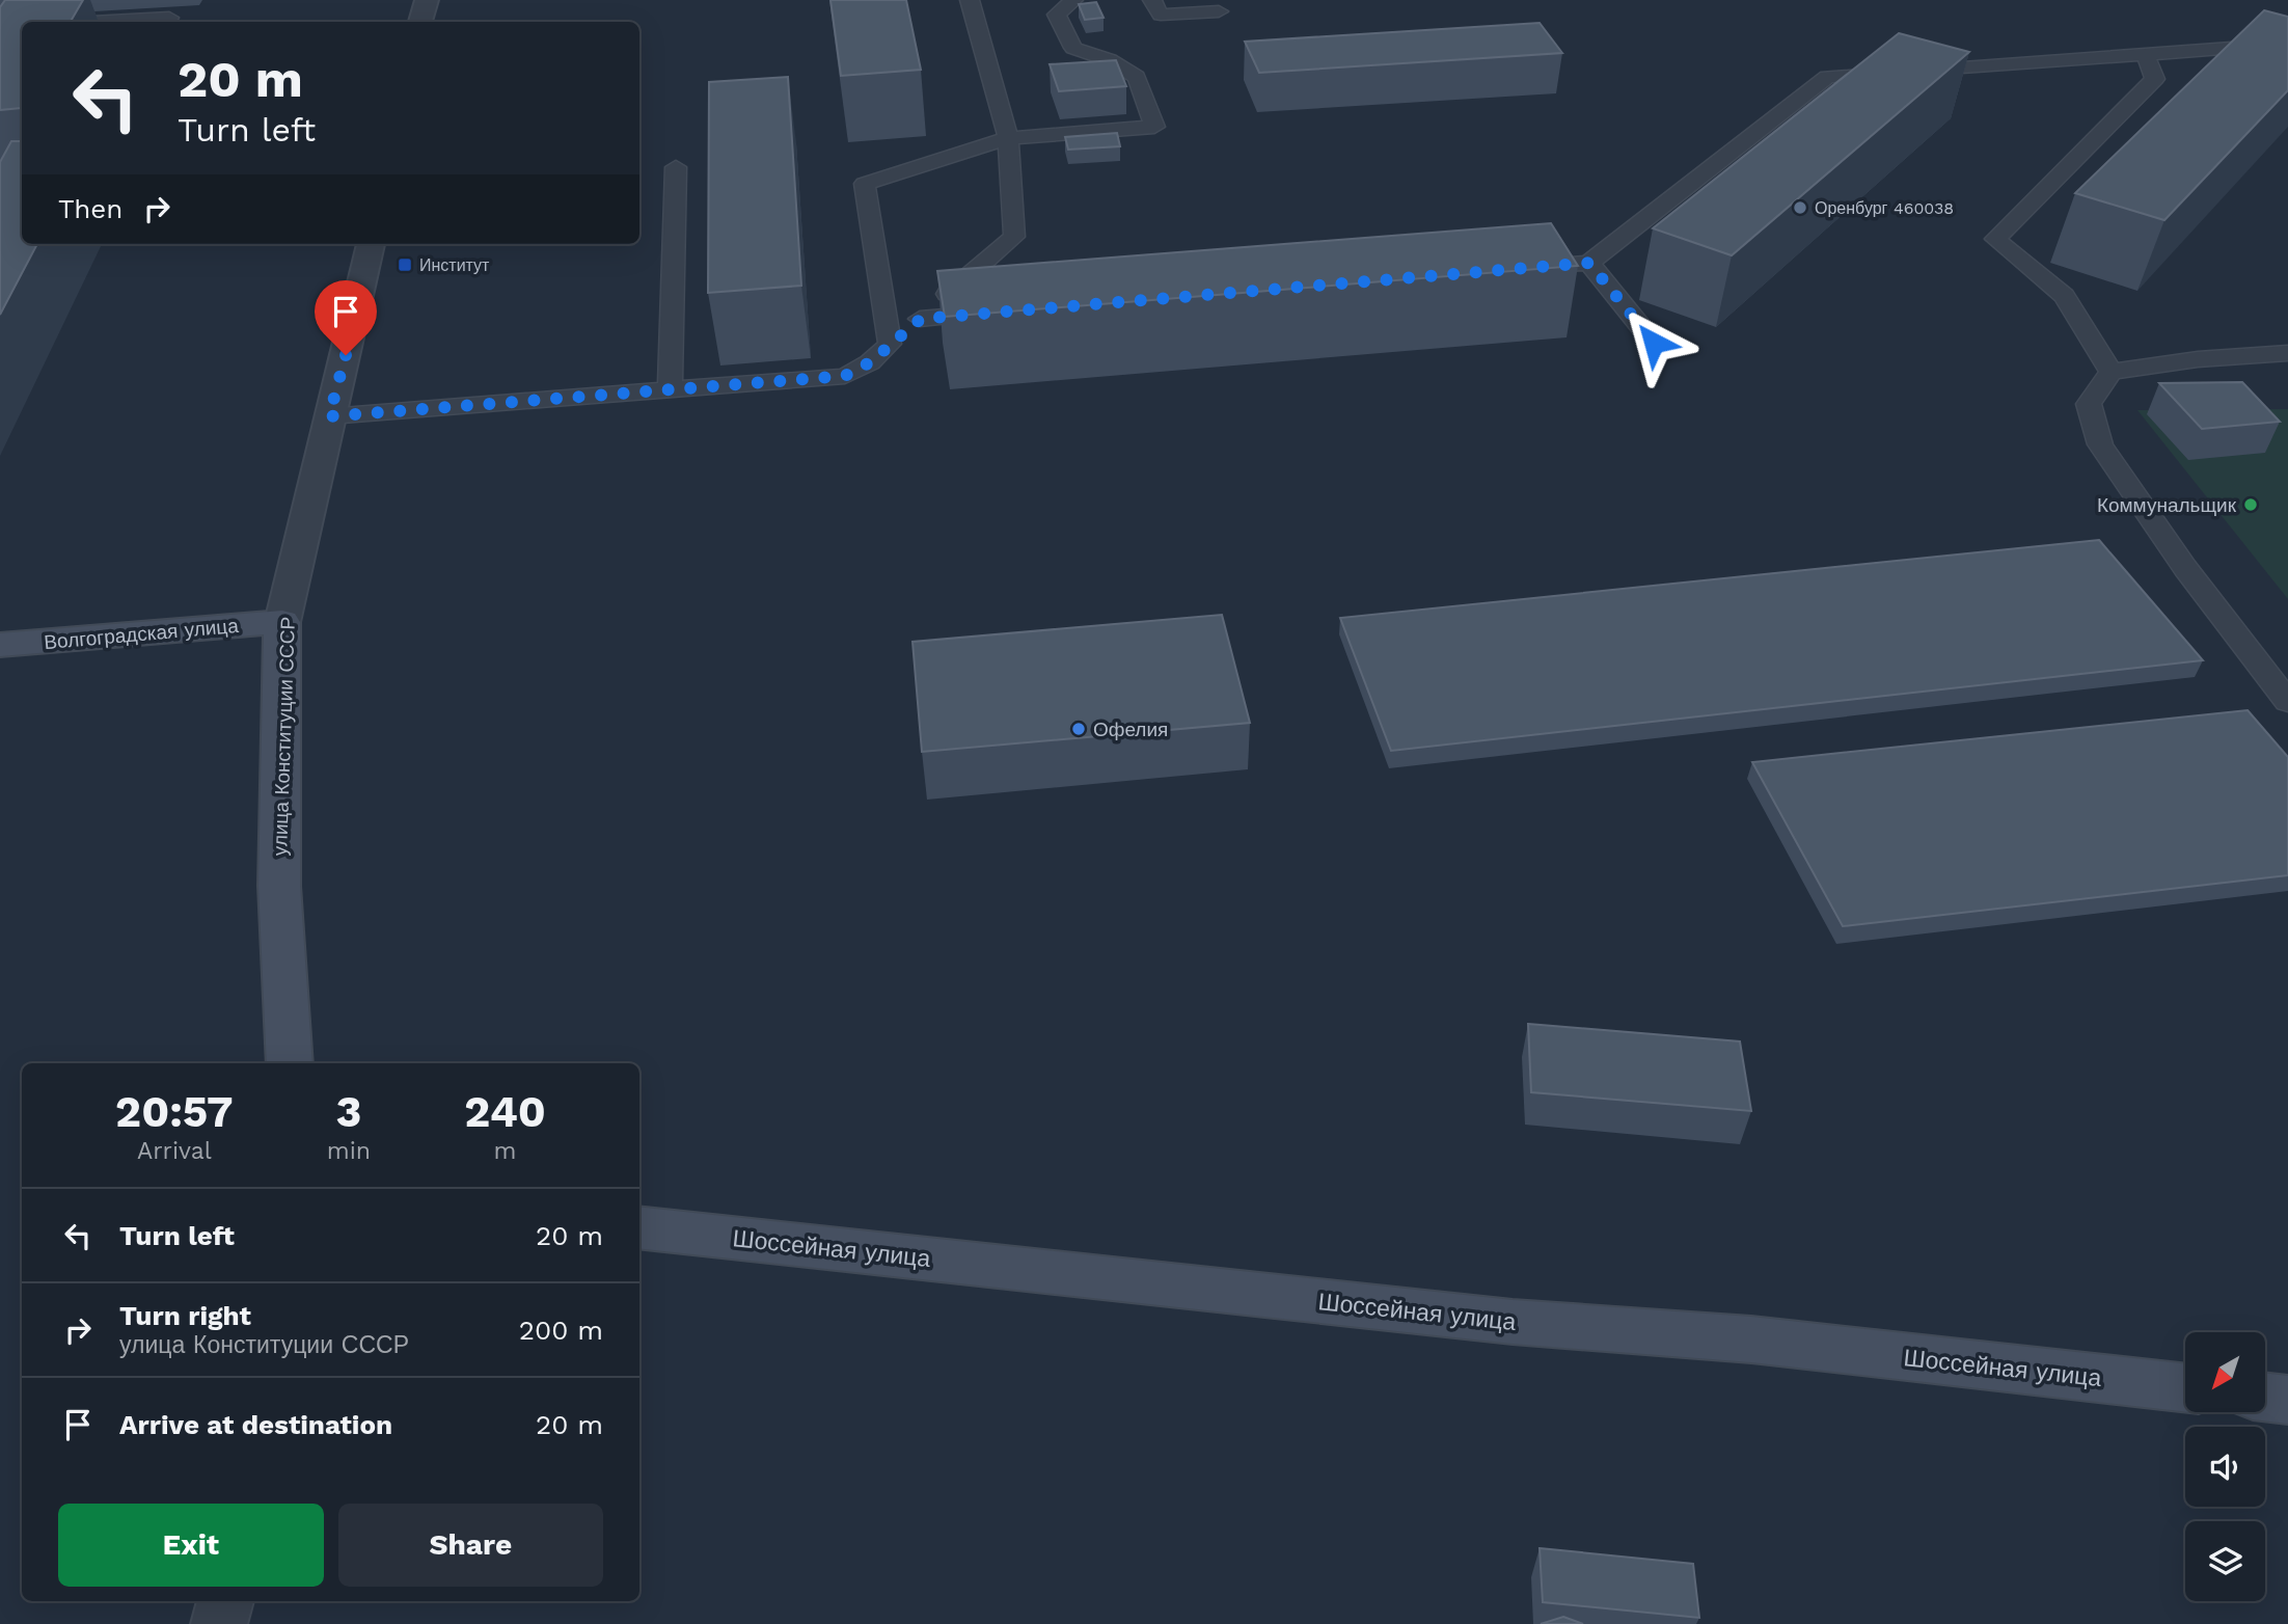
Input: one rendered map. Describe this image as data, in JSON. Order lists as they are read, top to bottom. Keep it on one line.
{"streets":{"main road":["Волгоградская улица","улица Конституции СССР","Шоссейная улица"]},"crossings":[["Волгоградская улица","улица Конституции СССР"]],"places":{"other":["Оренбург 460038","Коммунальщик","Офелия"],"transit":["Институт"]},"north":"bottom left","page":{"turn":["20 m","Turn left"],"then":"Then","eta":["20:57","Arrival","3","min","240","m"],"list":[{"name":"Turn left","value":"20 m"},{"name":"Turn right","note":"улица Конституции СССР","value":"200 m"},{"name":"Arrive at destination","value":"20 m"}],"buttons":["Exit","Share"]}}
